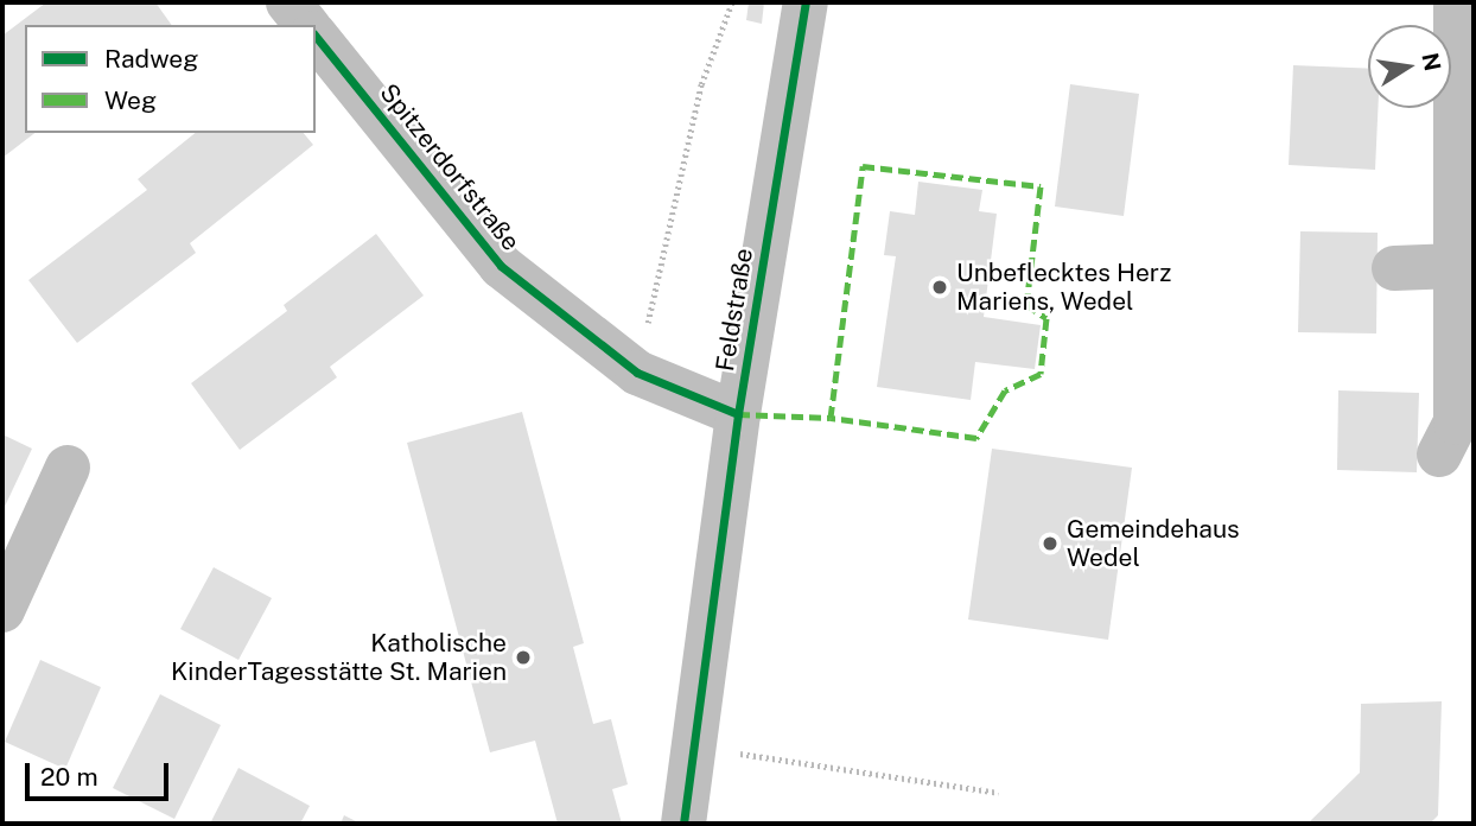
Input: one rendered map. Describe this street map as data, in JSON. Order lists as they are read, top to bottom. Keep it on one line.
{"streets":{"street":["Spitzerdorfstraße","Feldstraße"]},"crossings":[["Spitzerdorfstraße","Feldstraße"]],"places":["Unbeflecktes Herz Mariens, Wedel","Gemeindehaus Wedel","Katholische KinderTagesstätte St. Marien"],"legend":["Radweg","Weg"],"scale_bar":"20 m","north":"right"}
